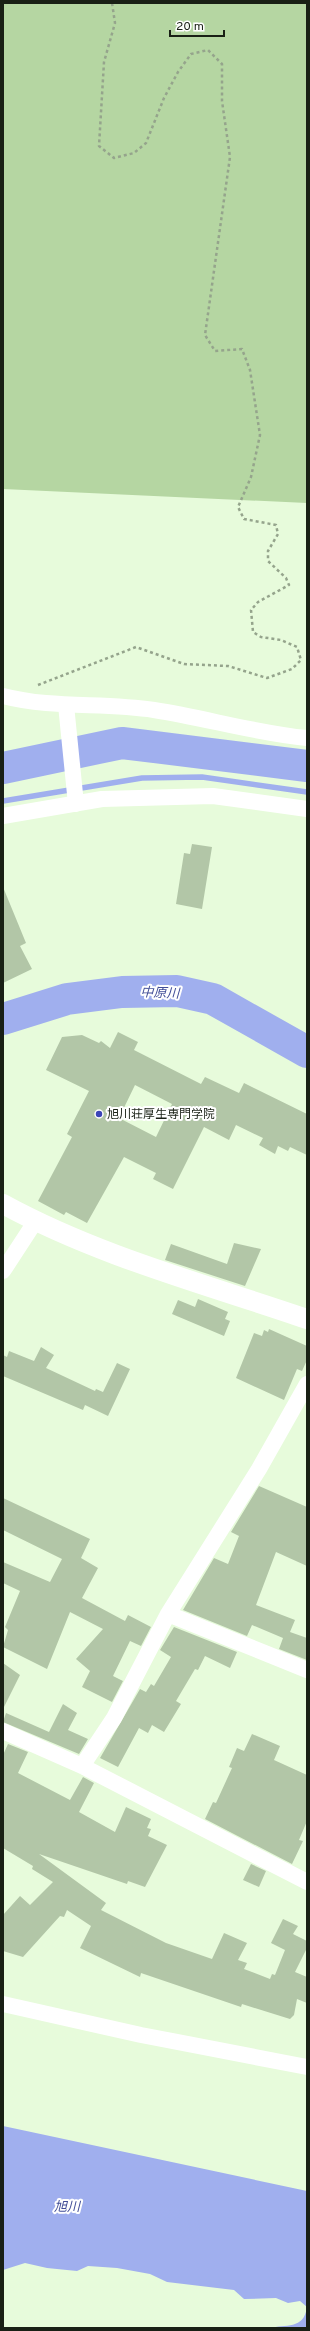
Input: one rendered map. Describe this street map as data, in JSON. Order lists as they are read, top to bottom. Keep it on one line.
{"water":["中原川","旭川"],"places":["旭川荘厚生専門学院"],"scale_bar":"20 m"}
